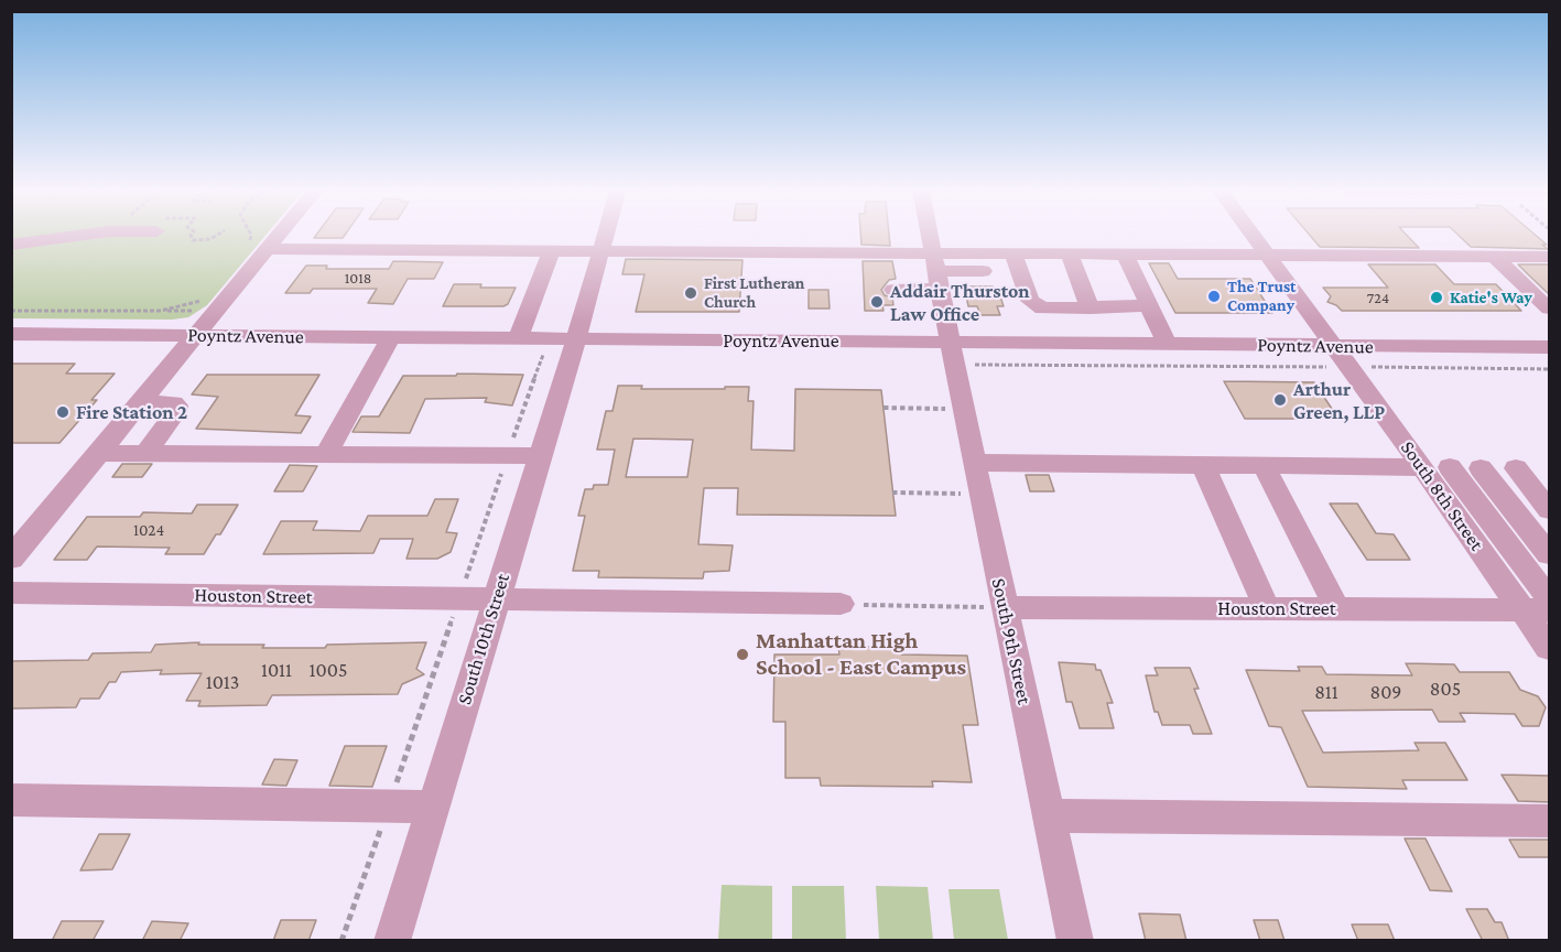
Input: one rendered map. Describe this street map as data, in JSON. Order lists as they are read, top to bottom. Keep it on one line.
{"streets":{"street":["Poyntz Avenue","South 8th Street","Houston Street","South 10th Street","South 9th Street"]},"crossings":[["Poyntz Avenue","South 8th Street"],["Poyntz Avenue","South 10th Street"],["Poyntz Avenue","South 9th Street"],["South 8th Street","Houston Street"],["Houston Street","South 10th Street"],["Houston Street","South 9th Street"]],"places":["First Lutheran Church","The Trust Company","Katie's Way","Addair Thurston Law Office","Arthur Green, LLP","Fire Station 2","Manhattan High School - East Campus"],"house_numbers":["1018","724","1024","1011","1005","1013","805","811","809"]}
